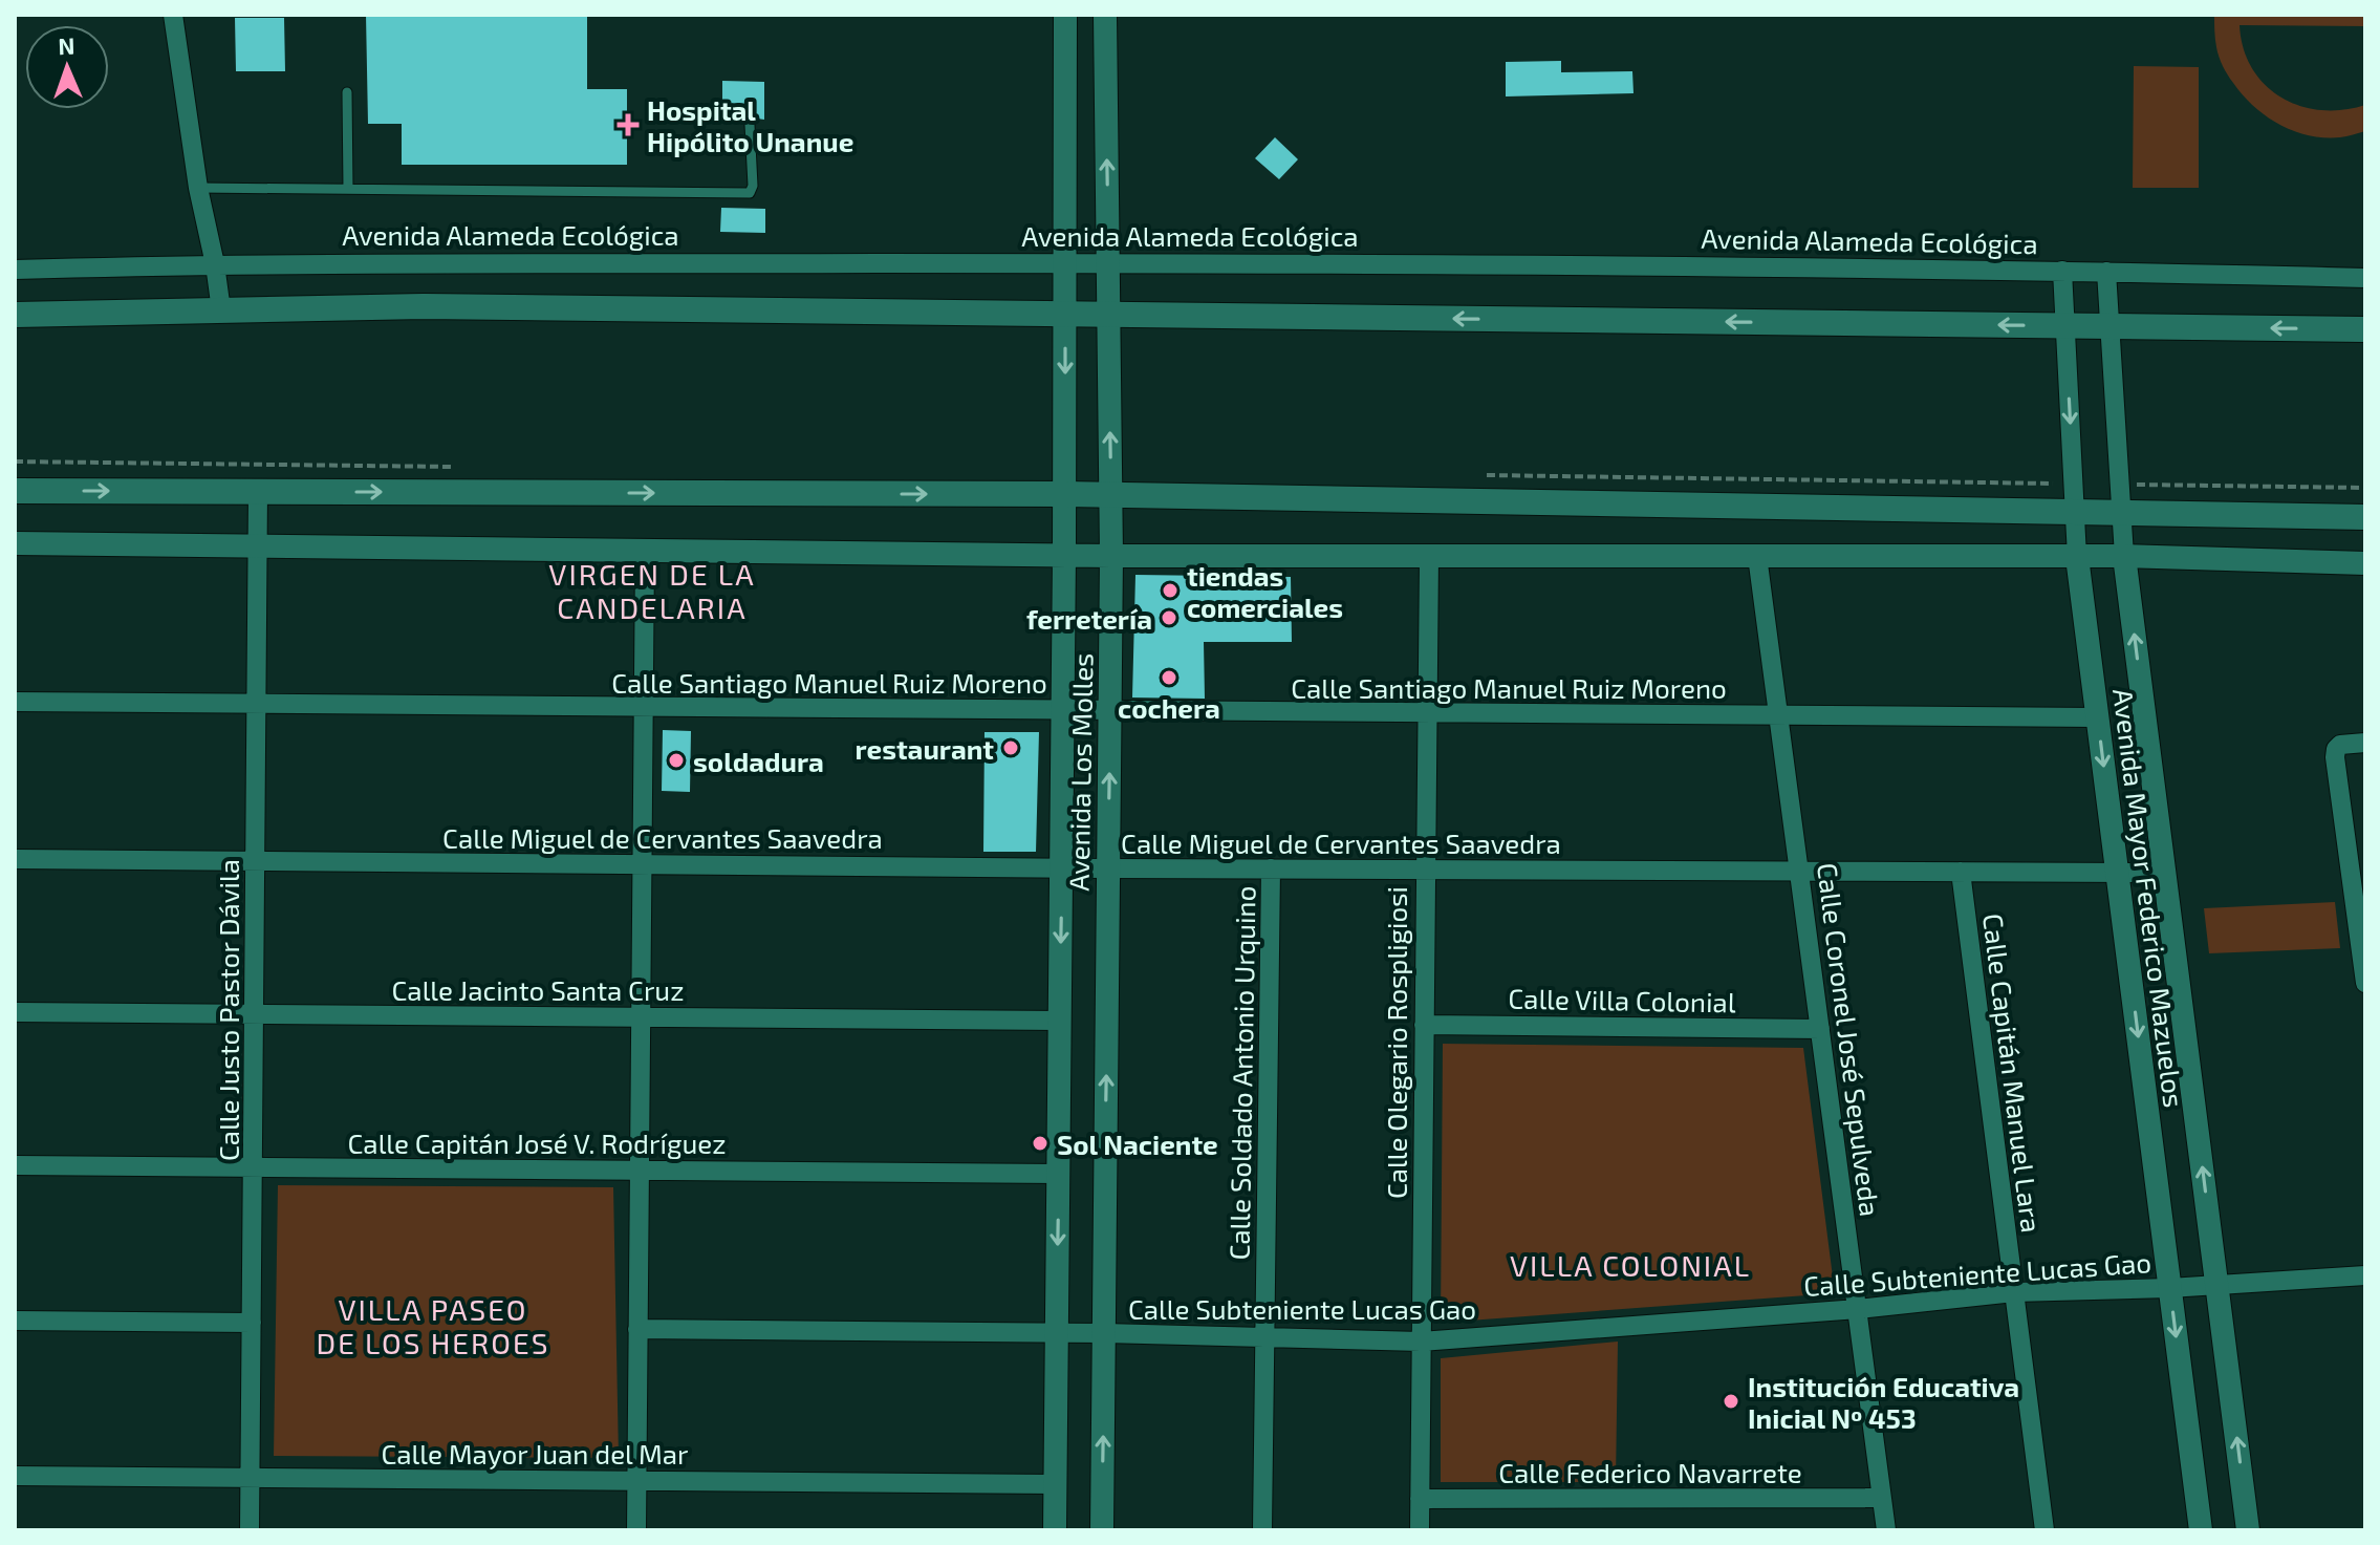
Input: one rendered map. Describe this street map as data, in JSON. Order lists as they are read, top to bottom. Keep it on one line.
{"streets":{"street":["Avenida Alameda Ecológica","Calle Santiago Manuel Ruiz Moreno","Avenida Los Molles","Calle Miguel de Cervantes Saavedra","Avenida Mayor Federico Mazuelos","Calle Jacinto Santa Cruz","Calle Villa Colonial","Calle Justo Pastor Dávila","Calle Coronel José Sepulveda","Calle Olegario Rospligiosi","Calle Soldado Antonio Urquino","Calle Capitán Manuel Lara","Calle Capitán José V. Rodríguez","Calle Subteniente Lucas Gao","Calle Mayor Juan del Mar","Calle Federico Navarrete"]},"crossings":[["Avenida Alameda Ecológica","Avenida Los Molles"],["Avenida Alameda Ecológica","Avenida Mayor Federico Mazuelos"],["Calle Santiago Manuel Ruiz Moreno","Avenida Los Molles"],["Calle Santiago Manuel Ruiz Moreno","Avenida Mayor Federico Mazuelos"],["Calle Santiago Manuel Ruiz Moreno","Calle Justo Pastor Dávila"],["Calle Santiago Manuel Ruiz Moreno","Calle Coronel José Sepulveda"],["Calle Santiago Manuel Ruiz Moreno","Calle Olegario Rospligiosi"],["Avenida Los Molles","Calle Miguel de Cervantes Saavedra"],["Avenida Los Molles","Calle Jacinto Santa Cruz"],["Avenida Los Molles","Calle Capitán José V. Rodríguez"],["Avenida Los Molles","Calle Subteniente Lucas Gao"],["Avenida Los Molles","Calle Mayor Juan del Mar"],["Calle Miguel de Cervantes Saavedra","Avenida Mayor Federico Mazuelos"],["Calle Miguel de Cervantes Saavedra","Calle Justo Pastor Dávila"],["Calle Miguel de Cervantes Saavedra","Calle Coronel José Sepulveda"],["Calle Miguel de Cervantes Saavedra","Calle Olegario Rospligiosi"],["Calle Miguel de Cervantes Saavedra","Calle Soldado Antonio Urquino"],["Calle Miguel de Cervantes Saavedra","Calle Capitán Manuel Lara"],["Avenida Mayor Federico Mazuelos","Calle Subteniente Lucas Gao"],["Calle Jacinto Santa Cruz","Calle Justo Pastor Dávila"],["Calle Villa Colonial","Calle Coronel José Sepulveda"],["Calle Villa Colonial","Calle Olegario Rospligiosi"],["Calle Justo Pastor Dávila","Calle Capitán José V. Rodríguez"],["Calle Justo Pastor Dávila","Calle Mayor Juan del Mar"],["Calle Coronel José Sepulveda","Calle Subteniente Lucas Gao"],["Calle Coronel José Sepulveda","Calle Federico Navarrete"],["Calle Olegario Rospligiosi","Calle Subteniente Lucas Gao"],["Calle Olegario Rospligiosi","Calle Federico Navarrete"],["Calle Soldado Antonio Urquino","Calle Subteniente Lucas Gao"],["Calle Capitán Manuel Lara","Calle Subteniente Lucas Gao"]],"districts":["VIRGEN DE LA CANDELARIA","VILLA COLONIAL","VILLA PASEO DE LOS HEROES"],"places":{"health":["Hospital Hipólito Unanue"],"other":["tiendas comerciales","ferretería","cochera","restaurant","soldadura","Sol Naciente","Institución Educativa Inicial Nº 453"]},"north":"top"}
